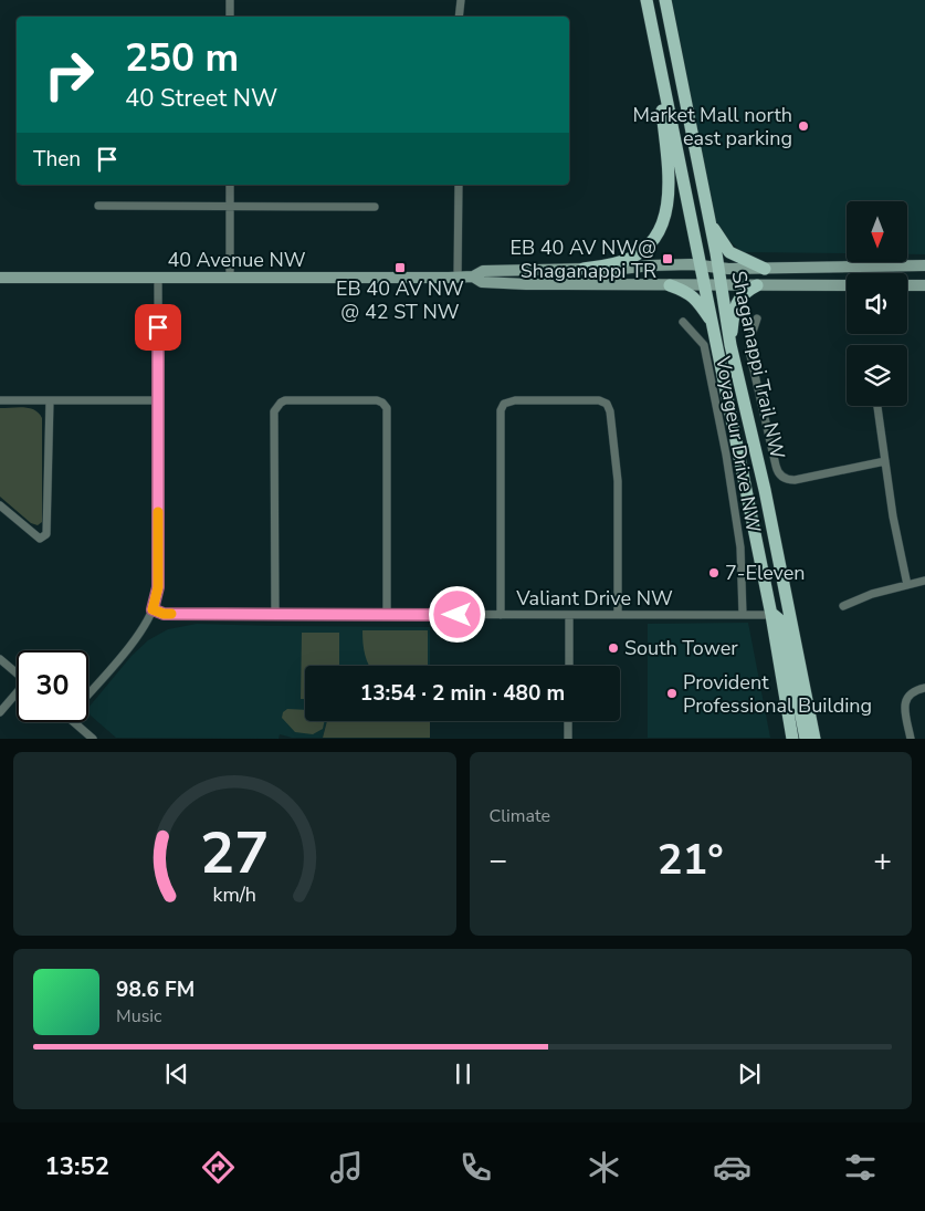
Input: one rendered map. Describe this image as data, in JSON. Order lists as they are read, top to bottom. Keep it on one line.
{"streets":{"main road":["Shaganappi Trail NW"],"street":["40 Avenue NW","Voyageur Drive NW","Valiant Drive NW"]},"crossings":[["40 Avenue NW","Shaganappi Trail NW"],["Shaganappi Trail NW","Valiant Drive NW"],["Voyageur Drive NW","Valiant Drive NW"]],"places":{"other":["Market Mall north east parking","7-Eleven","South Tower","Provident Professional Building"],"transit":["EB 40 AV NW@ Shaganappi TR","EB 40 AV NW @ 42 ST NW"]},"north":"bottom","page":{"turn":["250 m","40 Street NW"],"then":"Then","limit":"30","trip":"13:54 · 2 min · 480 m","tile":"Climate","heat":["−","21°","+"],"song":["98.6 FM","Music"],"tabs":"13:52","gauge":["27","km/h"]}}
